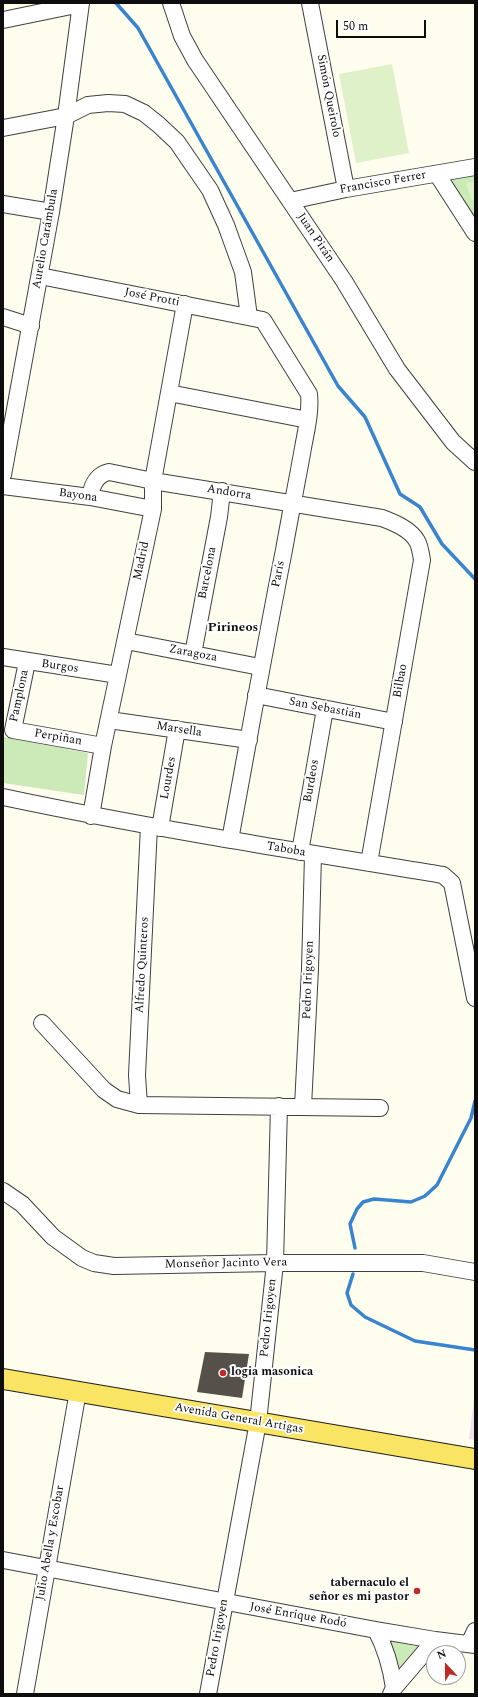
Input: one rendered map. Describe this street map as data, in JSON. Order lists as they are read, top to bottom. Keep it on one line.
{"streets":{"main road":["Avenida General Artigas"],"street":["Simón Queirolo","Francisco Ferrer","Juan Pirán","Aurelio Carámbula","José Protti","Andorra","Bayona","Madrid","Barcelona","París","Zaragoza","Burgos","Bilbao","Pamplona","San Sebastián","Marsella","Perpiñan","Lourdes","Burdeos","Taboba","Alfredo Quinteros","Pedro Irigoyen","Monseñor Jacinto Vera","Julio Abella y Escobar","José Enrique Rodó"]},"crossings":[["Simón Queirolo","Francisco Ferrer"],["Francisco Ferrer","Juan Pirán"],["Aurelio Carámbula","José Protti"],["José Protti","Madrid"],["José Protti","París"],["Andorra","Bayona"],["Andorra","Madrid"],["Andorra","Barcelona"],["Andorra","París"],["Andorra","Bilbao"],["Bayona","Madrid"],["Madrid","Zaragoza"],["Madrid","Burgos"],["Madrid","Marsella"],["Madrid","Perpiñan"],["Madrid","Taboba"],["Barcelona","Zaragoza"],["París","Zaragoza"],["París","San Sebastián"],["París","Marsella"],["París","Taboba"],["Burgos","Pamplona"],["Bilbao","San Sebastián"],["Bilbao","Taboba"],["Pamplona","Perpiñan"],["San Sebastián","Burdeos"],["Marsella","Lourdes"],["Lourdes","Taboba"],["Lourdes","Alfredo Quinteros"],["Burdeos","Taboba"],["Burdeos","Pedro Irigoyen"],["Taboba","Alfredo Quinteros"],["Taboba","Pedro Irigoyen"],["Pedro Irigoyen","Monseñor Jacinto Vera"],["Pedro Irigoyen","Avenida General Artigas"],["Pedro Irigoyen","José Enrique Rodó"],["Avenida General Artigas","Julio Abella y Escobar"],["Julio Abella y Escobar","José Enrique Rodó"]],"districts":["Pirineos"],"places":["logia masonica","tabernaculo el señor es mi pastor"],"scale_bar":"50 m","north":"top"}
